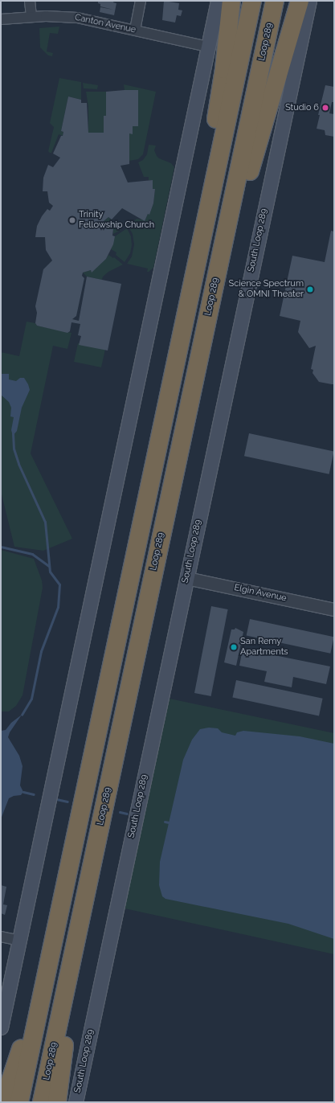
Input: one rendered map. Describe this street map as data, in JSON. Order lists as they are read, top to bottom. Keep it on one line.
{"streets":{"highway":["Loop 289"],"main road":["South Loop 289"],"street":["Canton Avenue","Elgin Avenue"]},"crossings":[["South Loop 289","Elgin Avenue"]],"places":["Studio 6","Trinity Fellowship Church","Science Spectrum & OMNI Theater","San Remy Apartments"]}
